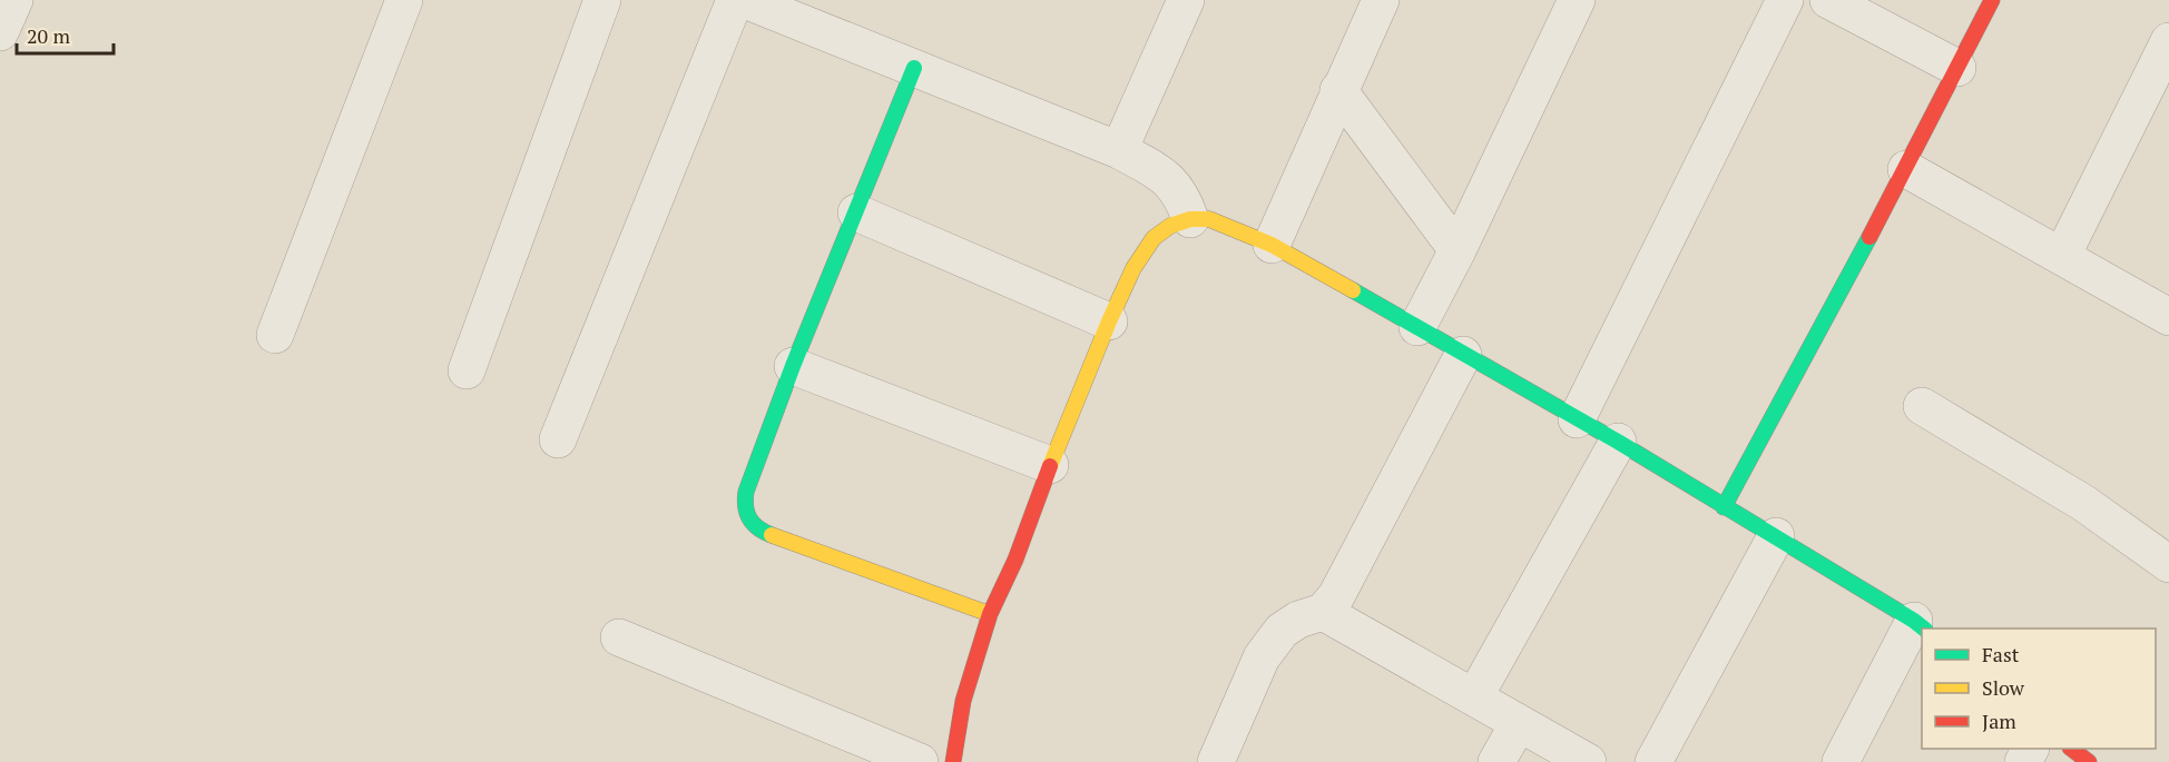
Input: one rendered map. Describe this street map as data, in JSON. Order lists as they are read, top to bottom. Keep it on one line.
{"legend":["Fast","Slow","Jam"],"scale_bar":"20 m"}
